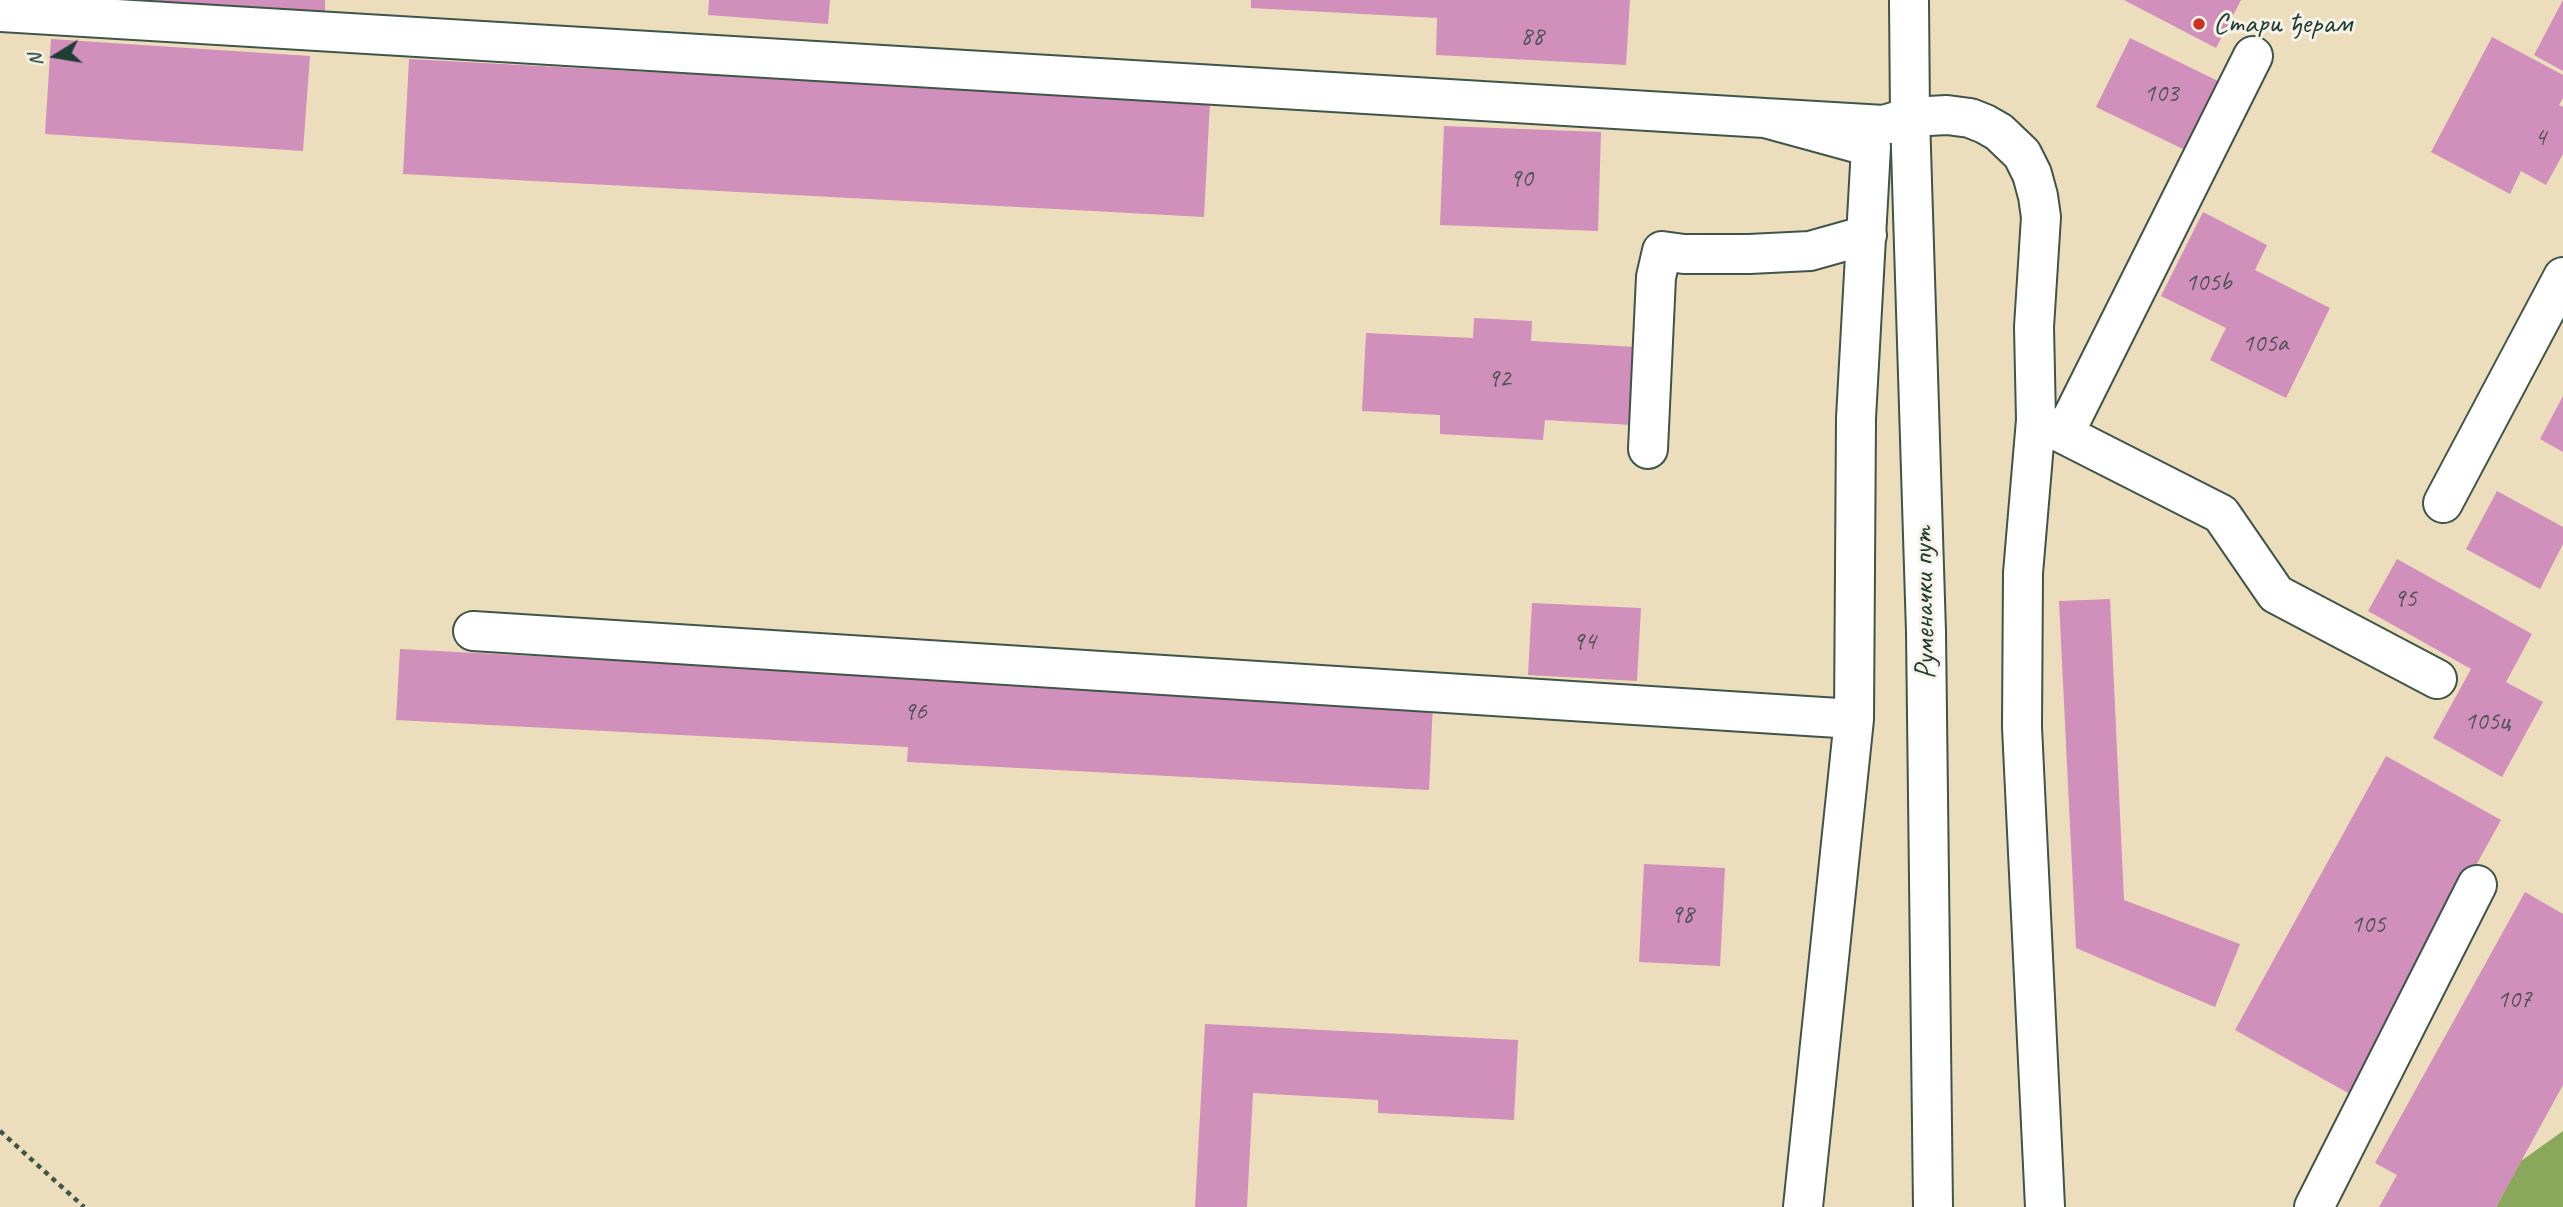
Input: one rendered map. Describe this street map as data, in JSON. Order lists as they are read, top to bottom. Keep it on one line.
{"streets":{"street":["Руменачки пут"]},"places":["Стари ђерам"],"house_numbers":["88","103","4","90","105b","105a","92","95","94","96","105ц","98","105","107"],"north":"left"}
